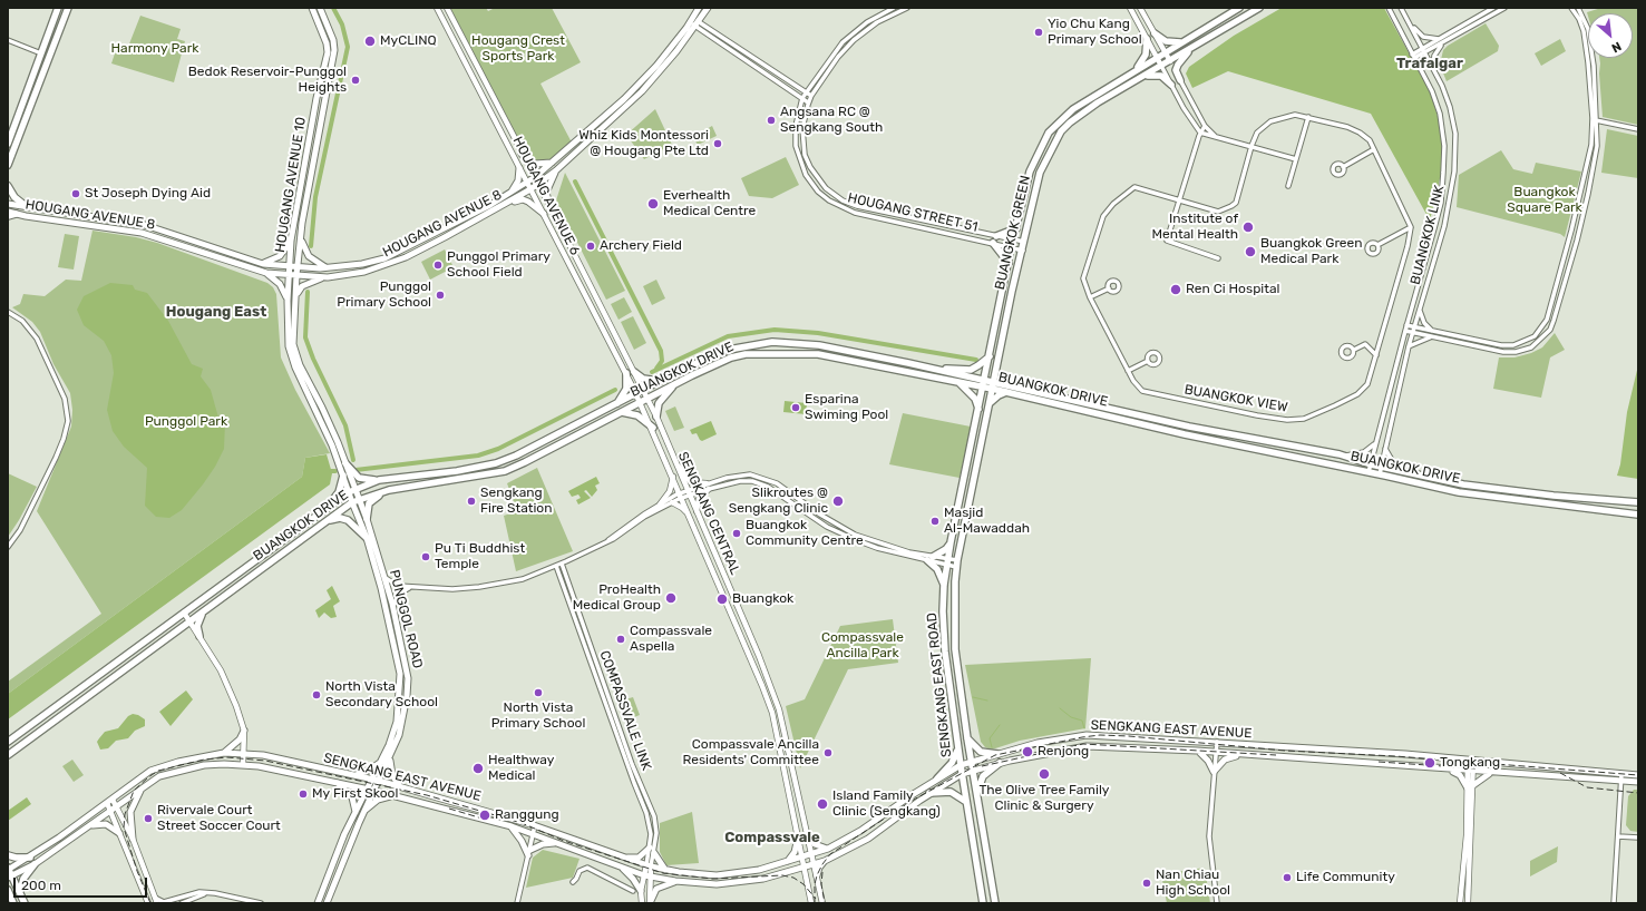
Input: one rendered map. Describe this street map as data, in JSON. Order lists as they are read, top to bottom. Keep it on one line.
{"streets":{"main road":["HOUGANG AVENUE 10","HOUGANG AVENUE 8","BUANGKOK GREEN","BUANGKOK DRIVE","PUNGGOL ROAD","SENGKANG EAST ROAD","SENGKANG EAST AVENUE"],"street":["HOUGANG AVENUE 6","HOUGANG STREET 51","BUANGKOK LINK","BUANGKOK VIEW","SENGKANG CENTRAL","COMPASSVALE LINK"]},"crossings":[["HOUGANG AVENUE 10","HOUGANG AVENUE 8"],["HOUGANG AVENUE 10","BUANGKOK DRIVE"],["HOUGANG AVENUE 10","PUNGGOL ROAD"],["HOUGANG AVENUE 6","HOUGANG AVENUE 8"],["HOUGANG AVENUE 6","BUANGKOK DRIVE"],["HOUGANG AVENUE 6","SENGKANG CENTRAL"],["HOUGANG STREET 51","BUANGKOK GREEN"],["BUANGKOK GREEN","BUANGKOK DRIVE"],["BUANGKOK GREEN","SENGKANG EAST ROAD"],["BUANGKOK LINK","BUANGKOK DRIVE"],["BUANGKOK DRIVE","SENGKANG CENTRAL"],["BUANGKOK DRIVE","PUNGGOL ROAD"],["BUANGKOK DRIVE","SENGKANG EAST ROAD"],["SENGKANG CENTRAL","SENGKANG EAST AVENUE"],["PUNGGOL ROAD","SENGKANG EAST AVENUE"],["SENGKANG EAST ROAD","SENGKANG EAST AVENUE"],["COMPASSVALE LINK","SENGKANG EAST AVENUE"]],"districts":["Trafalgar","Hougang East","Compassvale"],"parks":["Hougang Crest Sports Park","Harmony Park","Buangkok Square Park","Punggol Park","Compassvale Ancilla Park"],"places":["Yio Chu Kang Primary School","MyCLINQ","Bedok Reservoir-Punggol Heights","Angsana RC @ Sengkang South","Whiz Kids Montessori @ Hougang Pte Ltd","St Joseph Dying Aid","Everhealth Medical Centre","Institute of Mental Health","Archery Field","Buangkok Green Medical Park","Punggol Primary School Field","Ren Ci Hospital","Punggol Primary School","Esparina Swiming Pool","Sengkang Fire Station","Slikroutes @ Sengkang Clinic","Masjid Al-Mawaddah","Buangkok Community Centre","Pu Ti Buddhist Temple","ProHealth Medical Group","Buangkok","Compassvale Aspella","North Vista Primary School","North Vista Secondary School","Renjong","Compassvale Ancilla Residents' Committee","Tongkang","Healthway Medical","The Olive Tree Family Clinic & Surgery","My First Skool","Island Family Clinic (Sengkang)","Ranggung","Rivervale Court Street Soccer Court","Life Community","Nan Chiau High School"],"scale_bar":"200 m","north":"bottom right"}
